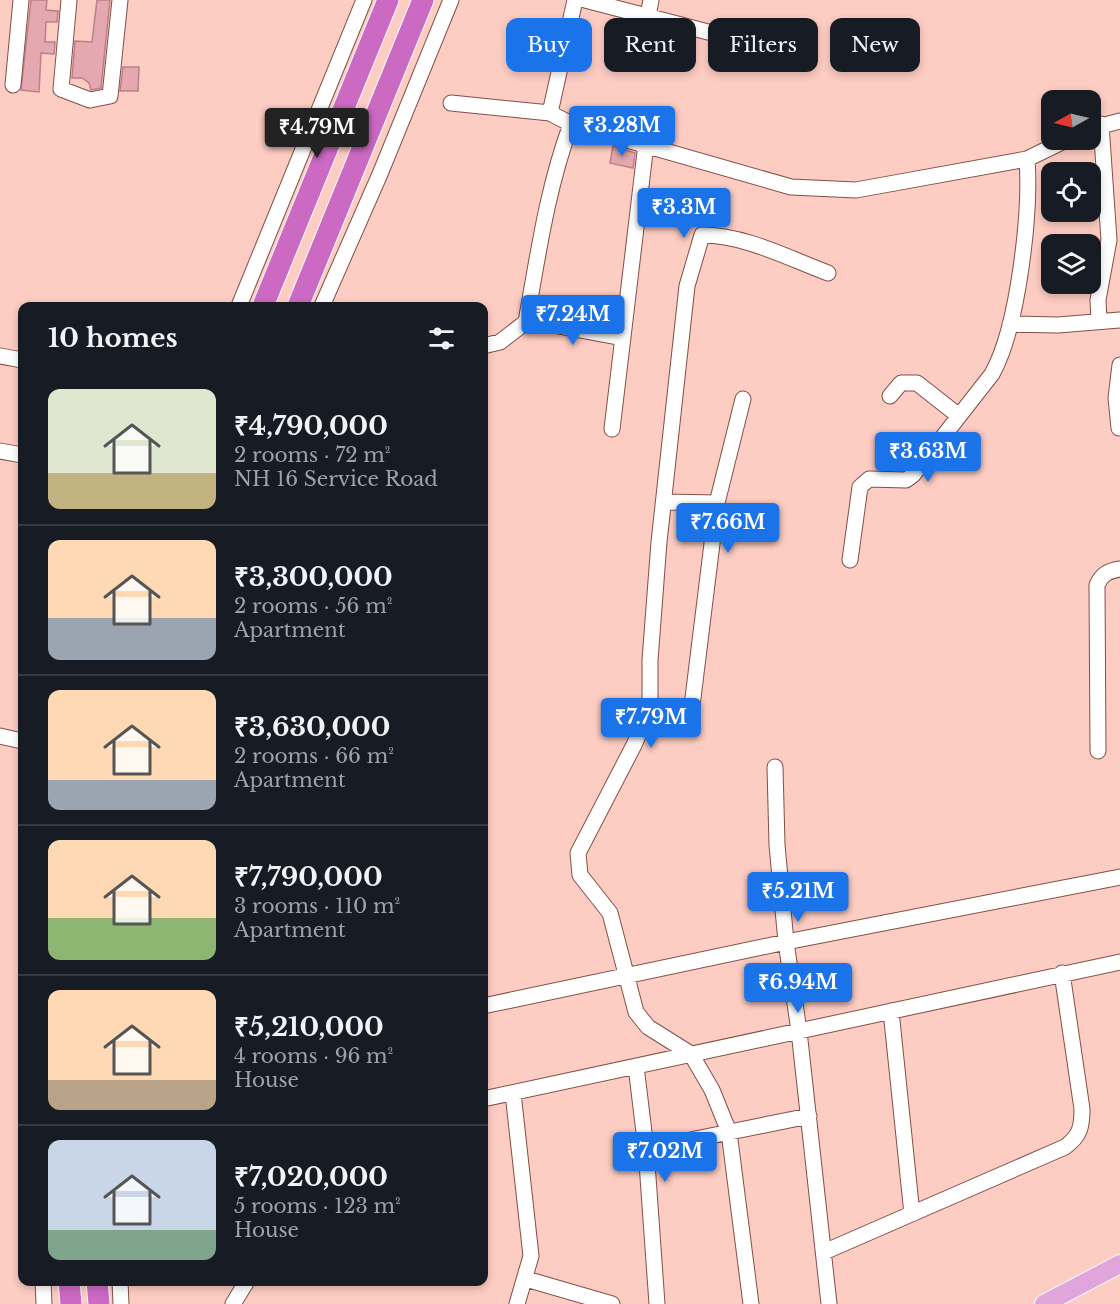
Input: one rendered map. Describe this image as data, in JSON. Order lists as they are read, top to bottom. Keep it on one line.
{"north":"left","page":{"chip":["Buy","Rent","Filters","New"],"price":["₹3.28M","₹4.79M","₹3.3M","₹7.24M","₹3.63M","₹7.66M","₹7.79M","₹5.21M","₹6.94M","₹7.02M"],"heading":"10 homes","list":[{"name":"₹4,790,000","note":"2 rooms · 72 m² · NH 16 Service Road"},{"name":"₹3,300,000","note":"2 rooms · 56 m² · Apartment"},{"name":"₹3,630,000","note":"2 rooms · 66 m² · Apartment"},{"name":"₹7,790,000","note":"3 rooms · 110 m² · Apartment"},{"name":"₹5,210,000","note":"4 rooms · 96 m² · House"},{"name":"₹7,020,000","note":"5 rooms · 123 m² · House"}]}}
